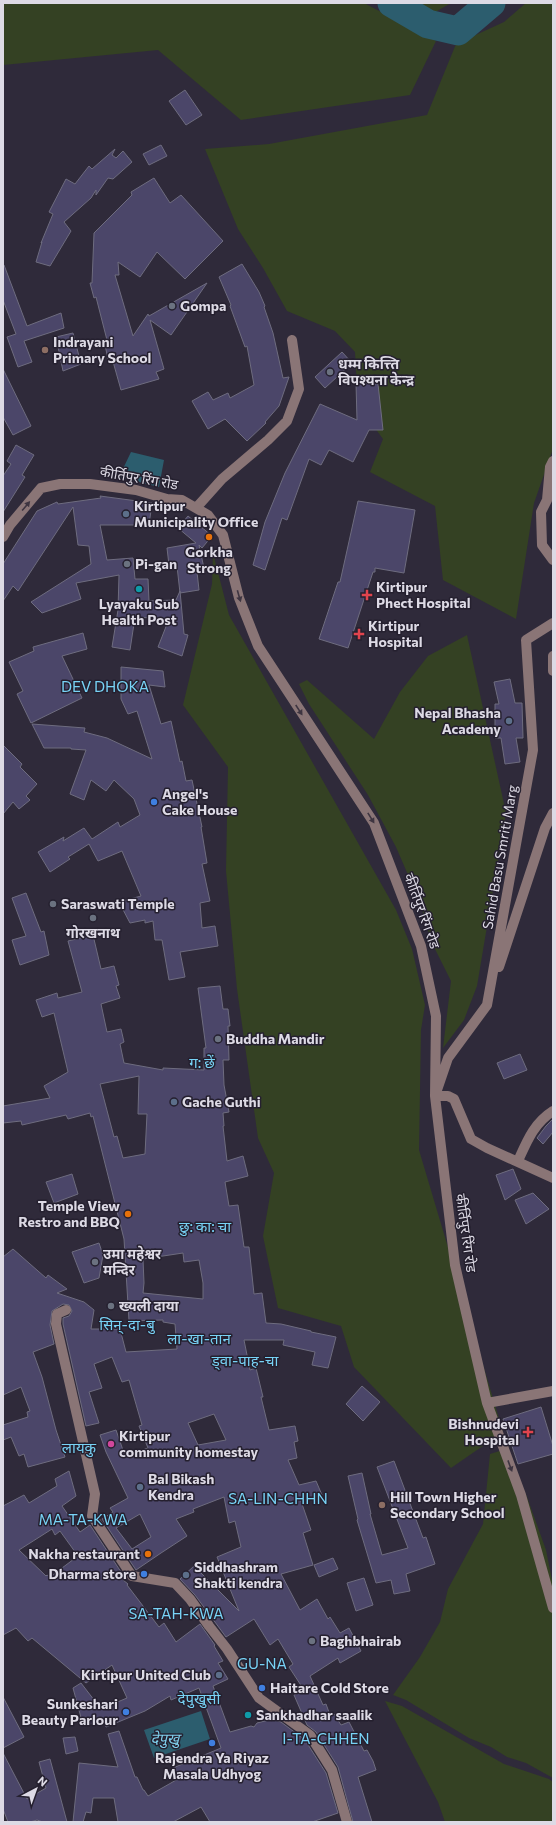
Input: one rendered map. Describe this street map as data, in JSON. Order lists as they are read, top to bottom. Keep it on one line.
{"streets":{"street":["कीर्तिपुर रिंग रोड","Sahid Basu Smriti Marg"]},"crossings":[["कीर्तिपुर रिंग रोड","Sahid Basu Smriti Marg"]],"one_way":["कीर्तिपुर रिंग रोड"],"districts":["DEV DHOKA","ग: छें","छु: का: चा","सिन्-दा-बु","ला-खा-तान","ड्वा-पाह-चा","लायकु","SA-LIN-CHHN","MA-TA-KWA","SA-TAH-KWA","GU-NA","देपुखुसी","I-TA-CHHEN"],"water":["देपुखु"],"places":{"other":["Gompa","Indrayani Primary School","धम्म कित्त्ति विपश्यना केन्द्र","Kirtipur Municipality Office","Gorkha Strong","Pi-gan","Lyayaku Sub Health Post","Nepal Bhasha Academy","Angel's Cake House","Saraswati Temple","गोरखनाथ","Buddha Mandir","Gache Guthi","Temple View Restro and BBQ","उमा महेश्वर मन्दिर","ख्यली दाया","Kirtipur community homestay","Bal Bikash Kendra","Hill Town Higher Secondary School","Nakha restaurant","Dharma store","Siddhashram Shakti kendra","Baghbhairab","Kirtipur United Club","Haitare Cold Store","Sunkeshari Beauty Parlour","Sankhadhar saalik","Rajendra Ya Riyaz Masala Udhyog"],"health":["Kirtipur Phect Hospital","Kirtipur Hospital","Bishnudevi Hospital"]},"north":"top right"}
